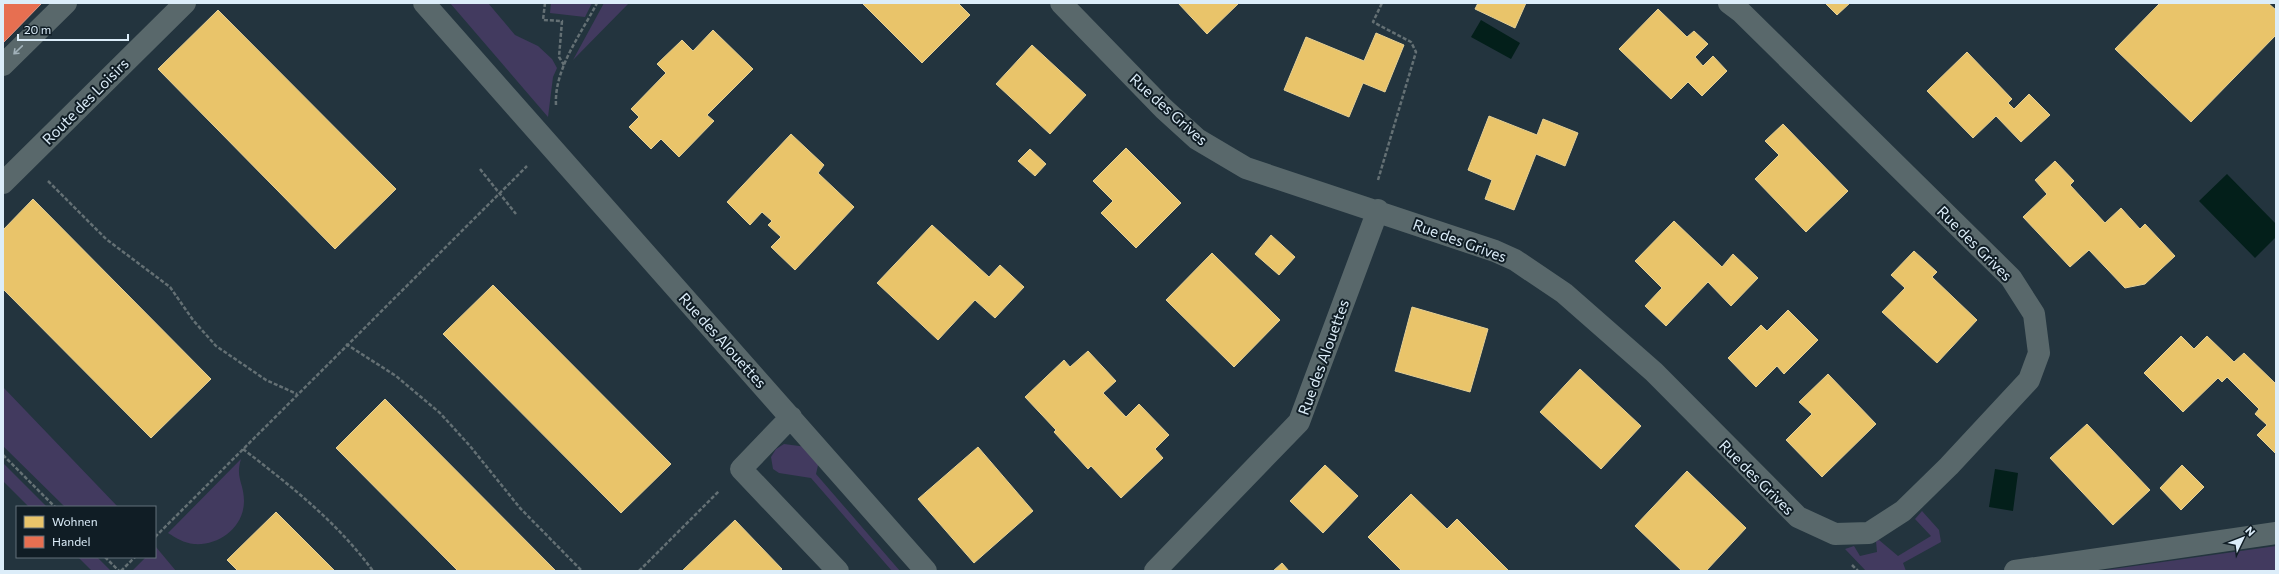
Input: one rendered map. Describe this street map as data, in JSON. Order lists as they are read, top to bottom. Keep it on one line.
{"streets":{"street":["Route des Loisirs","Rue des Grives","Rue des Alouettes"]},"crossings":[["Rue des Grives","Rue des Alouettes"]],"legend":["Wohnen","Handel"],"scale_bar":"20 m","north":"top right"}
